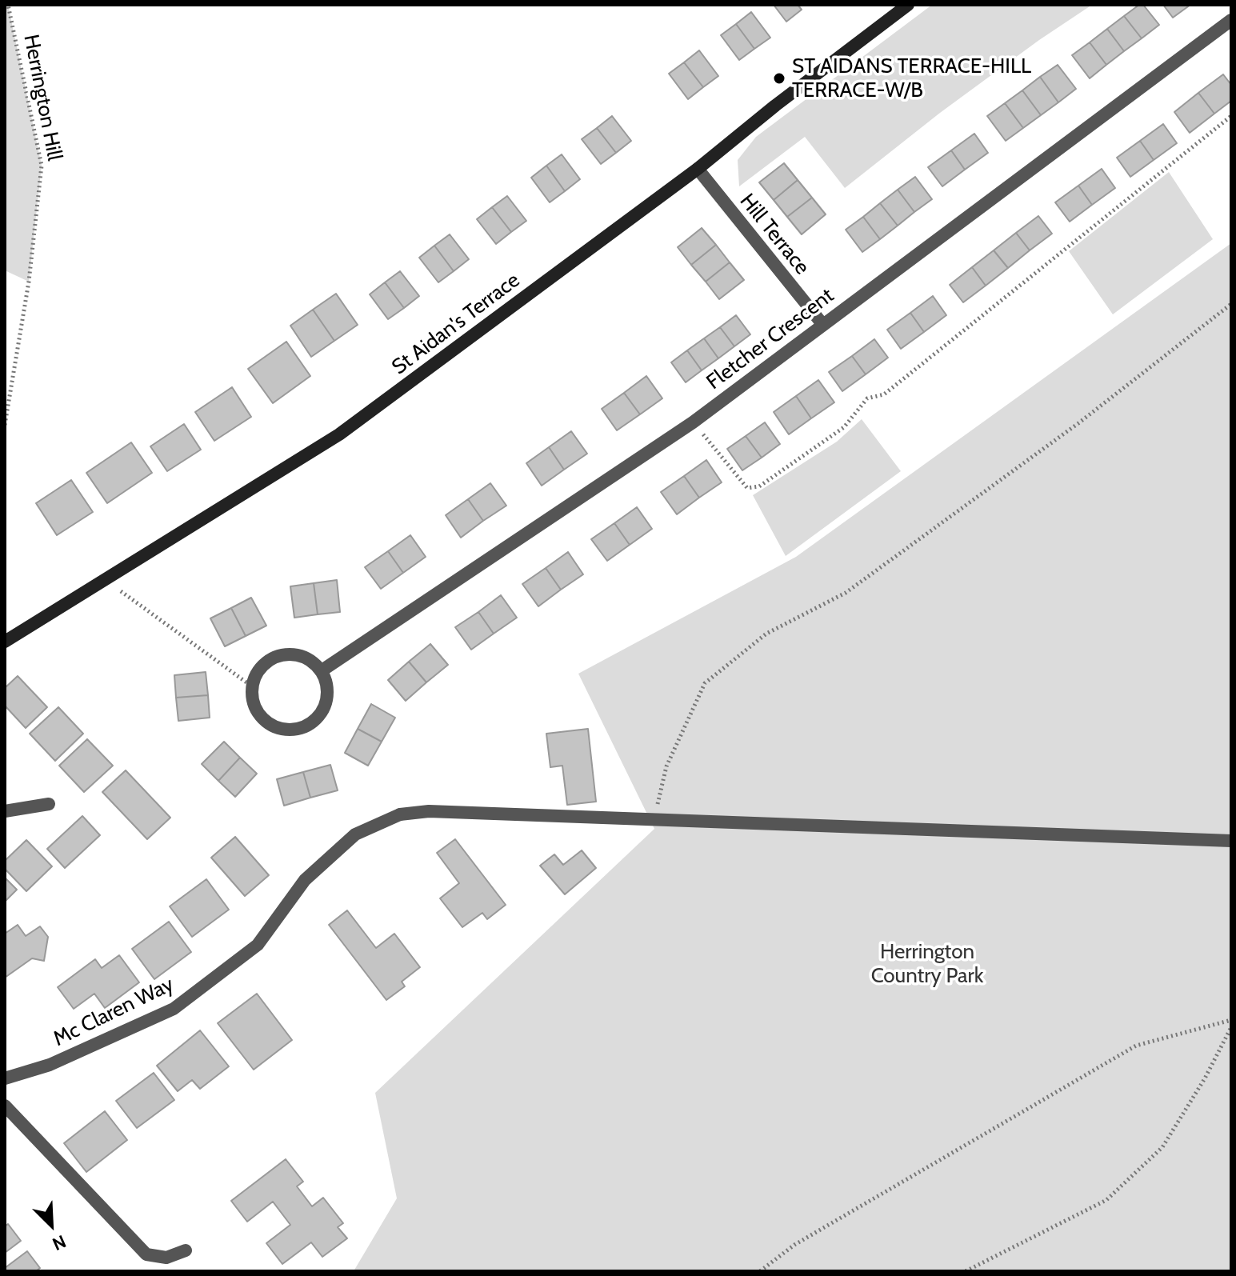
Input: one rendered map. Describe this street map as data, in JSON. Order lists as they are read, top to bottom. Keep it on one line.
{"streets":{"main road":["St Aidan's Terrace"],"street":["Hill Terrace","Fletcher Crescent","Mc Claren Way"],"path":["Herrington Hill"]},"crossings":[["Hill Terrace","St Aidan's Terrace"],["Hill Terrace","Fletcher Crescent"]],"parks":["Herrington Country Park"],"places":["ST AIDANS TERRACE-HILL TERRACE-W/B"],"north":"bottom right"}
